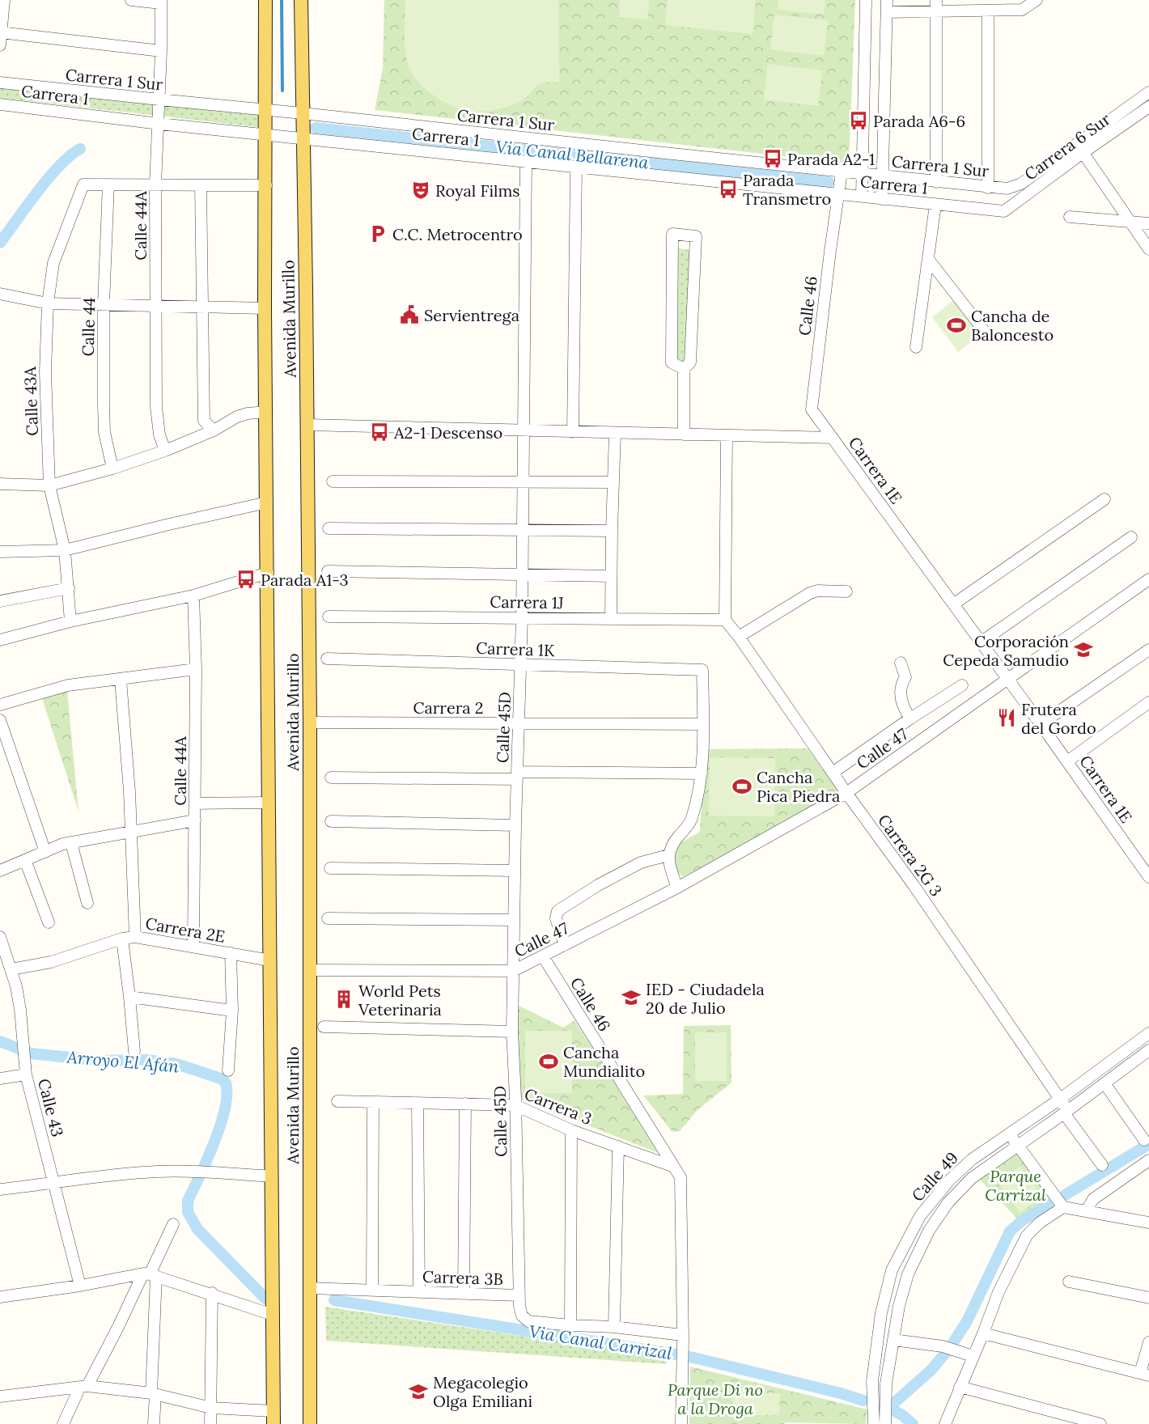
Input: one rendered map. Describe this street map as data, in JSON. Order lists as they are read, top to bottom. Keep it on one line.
{"streets":{"main road":["Avenida Murillo"],"street":["Carrera 1 Sur","Carrera 1","Carrera 6 Sur","Calle 44A","Calle 46","Calle 44","Calle 43A","Carrera 1E","Carrera 1J","Carrera 1K","Carrera 2","Calle 45D","Calle 47","Carrera 2G 3","Carrera 2E","Carrera 3","Calle 43","Calle 49","Carrera 3B"]},"crossings":[["Carrera 1 Sur","Carrera 6 Sur"],["Carrera 1 Sur","Calle 44A"],["Carrera 1 Sur","Calle 46"],["Carrera 1 Sur","Avenida Murillo"],["Carrera 1","Carrera 6 Sur"],["Carrera 1","Calle 44A"],["Carrera 1","Calle 46"],["Carrera 1","Avenida Murillo"],["Carrera 1","Calle 45D"],["Calle 44A","Carrera 2E"],["Calle 46","Carrera 1E"],["Calle 46","Calle 47"],["Calle 46","Carrera 3"],["Calle 46","Carrera 3B"],["Avenida Murillo","Carrera 1E"],["Avenida Murillo","Carrera 2"],["Avenida Murillo","Carrera 2E"],["Avenida Murillo","Carrera 3B"],["Calle 44","Calle 43A"],["Carrera 1E","Calle 45D"],["Carrera 1E","Calle 47"],["Carrera 1J","Calle 45D"],["Carrera 1J","Carrera 2G 3"],["Carrera 1K","Carrera 2"],["Carrera 1K","Calle 45D"],["Carrera 2","Calle 45D"],["Calle 45D","Calle 47"],["Calle 45D","Carrera 3"],["Calle 45D","Carrera 3B"],["Calle 47","Carrera 2G 3"],["Carrera 2G 3","Calle 49"],["Carrera 2E","Calle 43"]],"water":["Via Canal Bellarena","Arroyo El Afán","Via Canal Carrizal"],"parks":["Parque Carrizal","Parque Di no a la Droga"],"places":{"bus stop":["Parada A6-6","Parada A2-1","Parada Transmetro","A2-1 Descenso","Parada A1-3"],"theatre":["Royal Films"],"parking":["C.C. Metrocentro"],"public building":["Servientrega"],"sports":["Cancha de Baloncesto","Cancha Pica Piedra","Cancha Mundialito"],"school or university":["Corporación Cepeda Samudio","IED - Ciudadela 20 de Julio","Megacolegio Olga Emiliani"],"restaurant":["Frutera del Gordo"],"building":["World Pets Veterinaria"]}}
